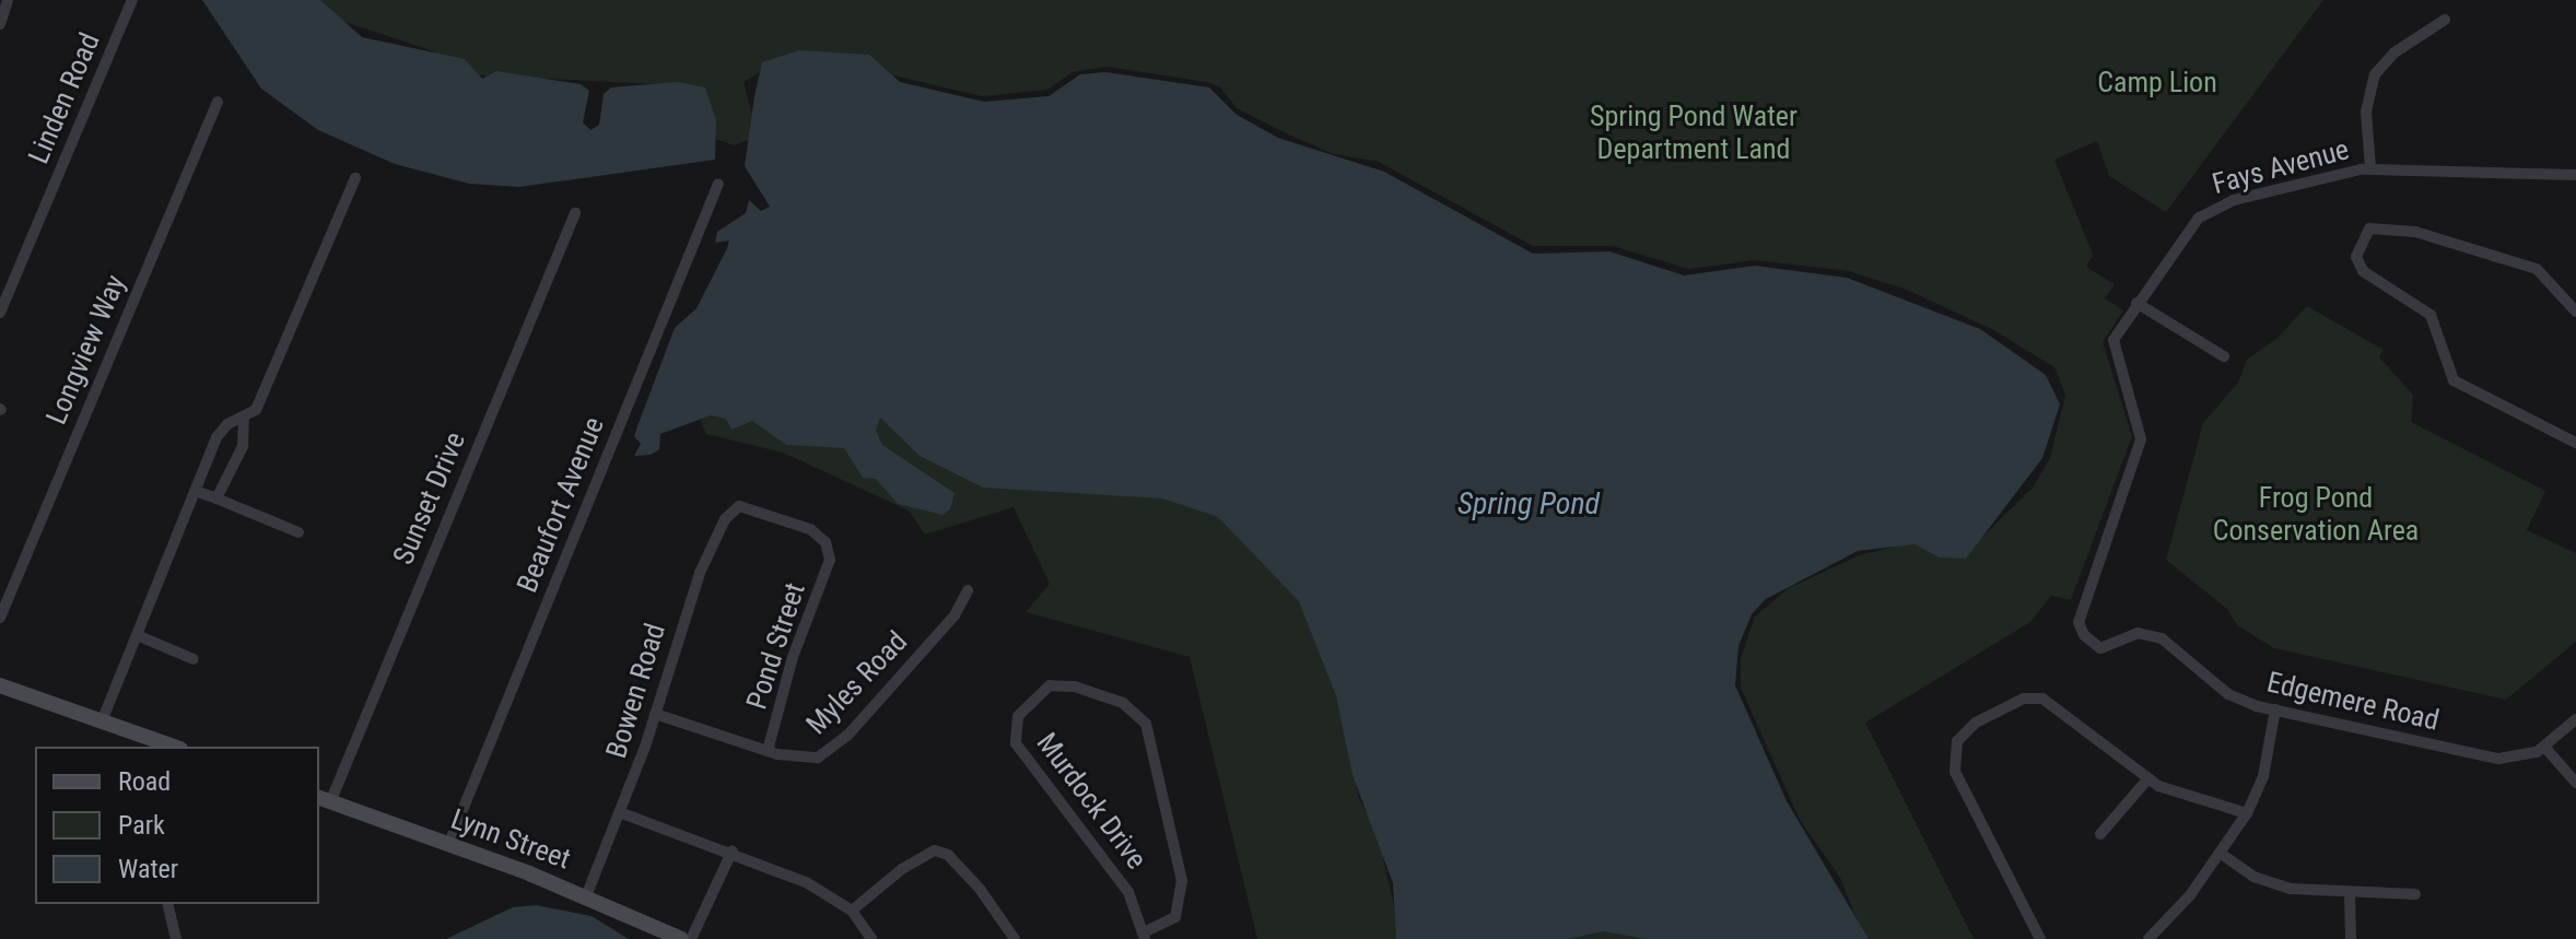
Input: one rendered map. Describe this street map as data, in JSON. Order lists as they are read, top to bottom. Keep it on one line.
{"streets":{"main road":["Lynn Street"],"street":["Linden Road","Fays Avenue","Longview Way","Sunset Drive","Beaufort Avenue","Pond Street","Myles Road","Bowen Road","Edgemere Road","Murdock Drive"]},"crossings":[["Fays Avenue","Edgemere Road"],["Sunset Drive","Lynn Street"],["Beaufort Avenue","Lynn Street"],["Pond Street","Myles Road"],["Pond Street","Bowen Road"],["Myles Road","Bowen Road"],["Bowen Road","Lynn Street"]],"water":["Spring Pond"],"parks":["Camp Lion","Spring Pond Water Department Land","Frog Pond Conservation Area"],"legend":["Road","Park","Water"]}
